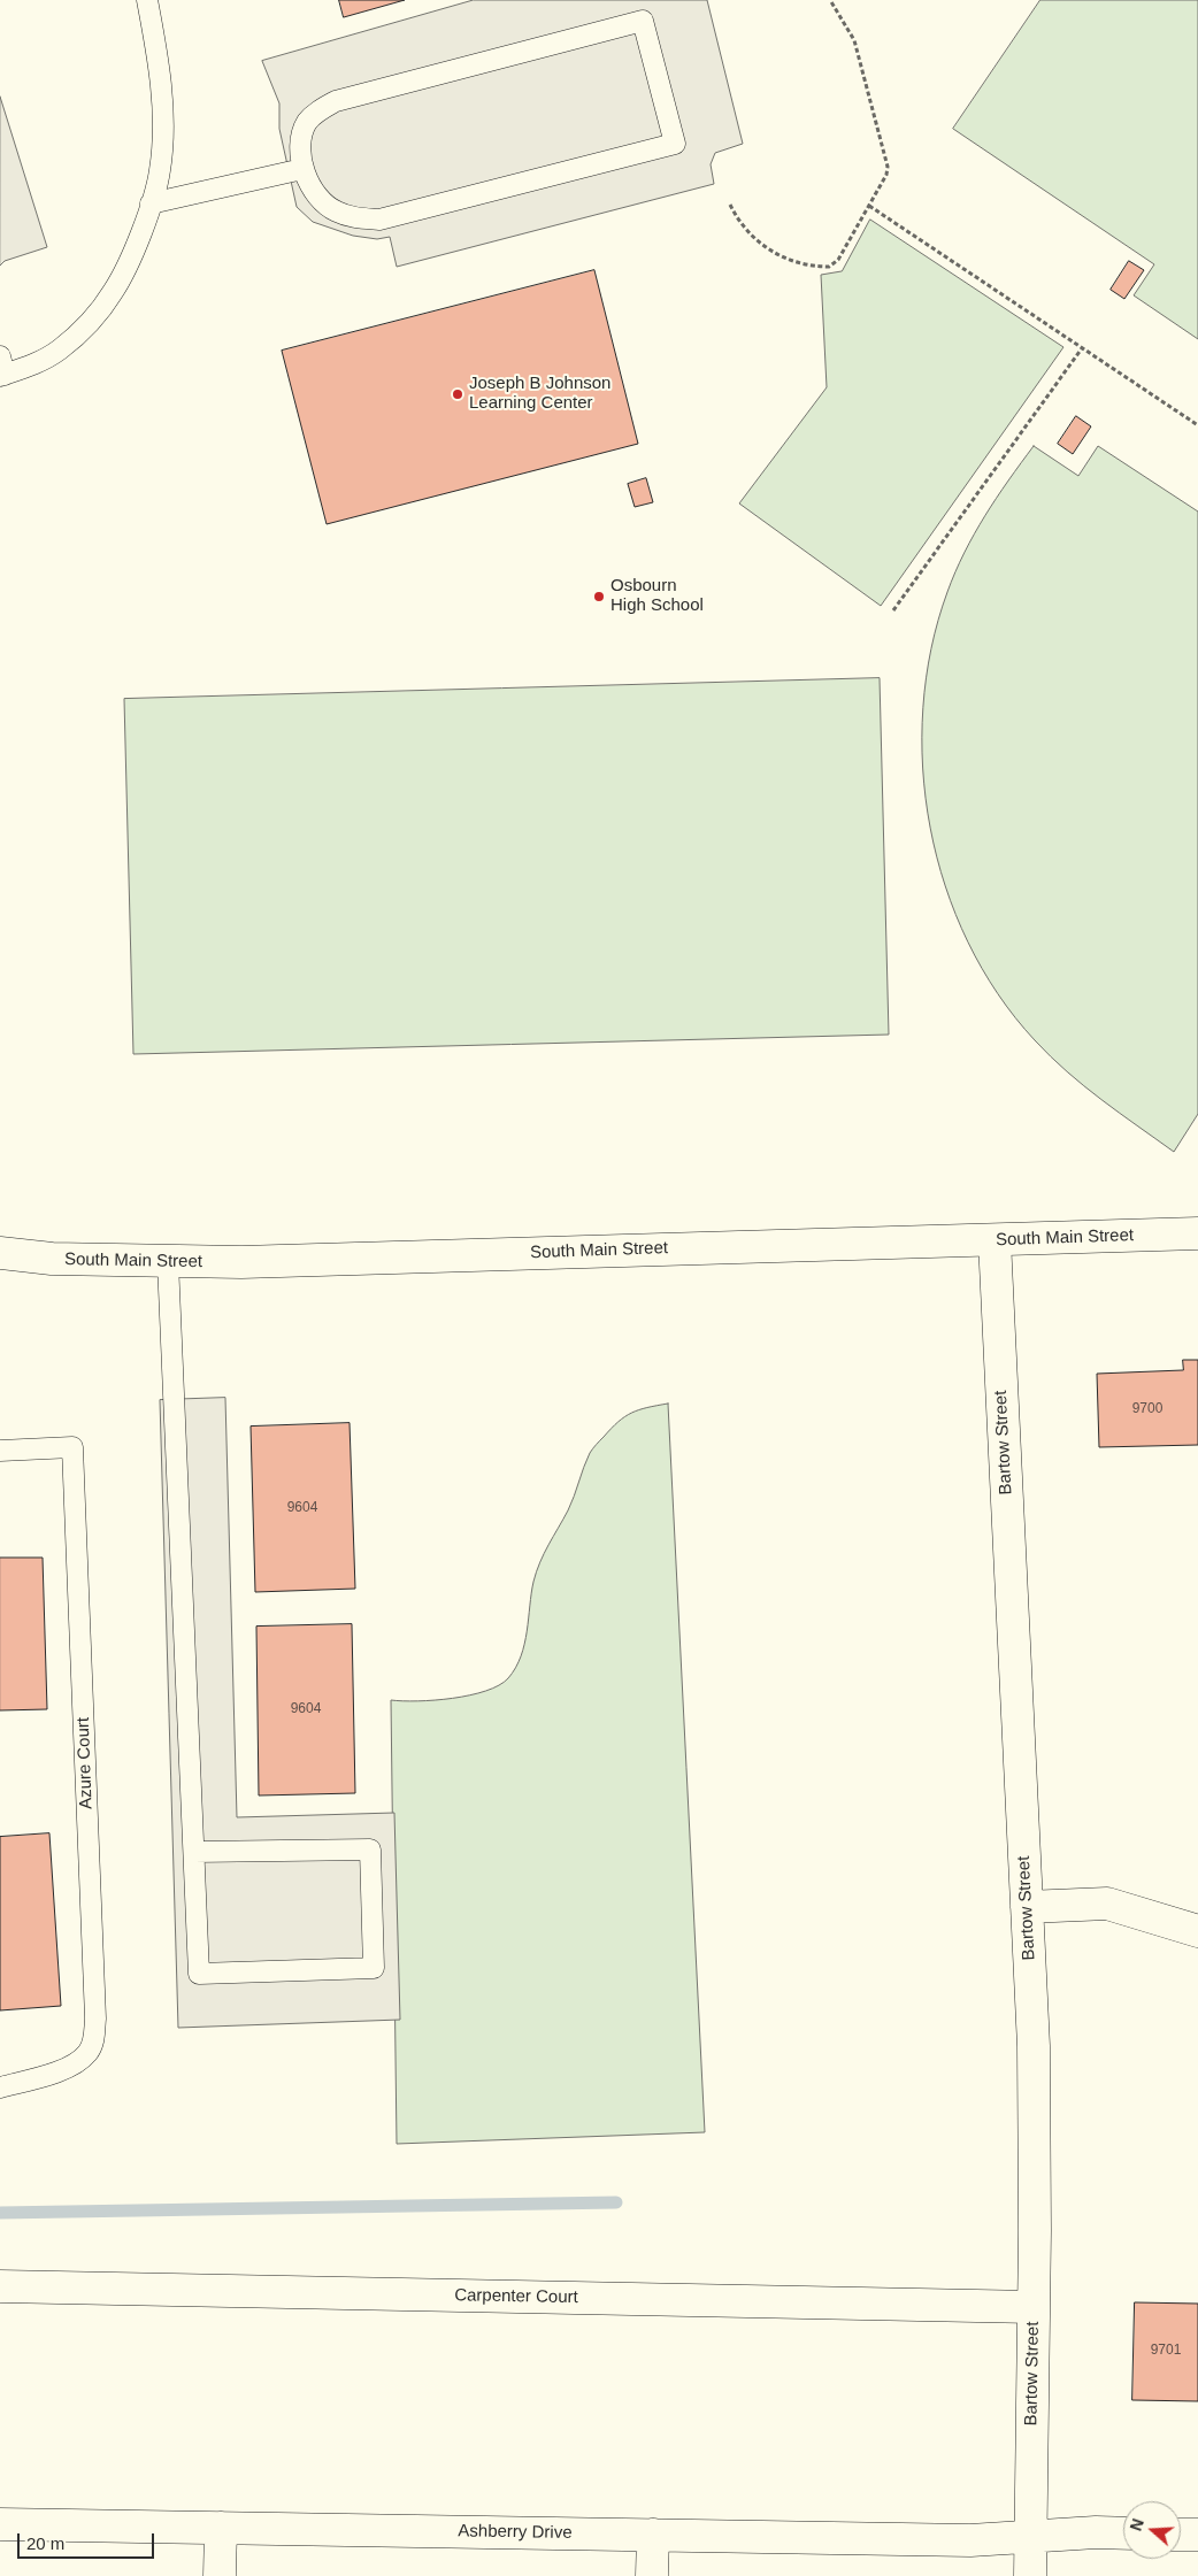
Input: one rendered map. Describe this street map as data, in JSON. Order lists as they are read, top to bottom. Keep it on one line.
{"streets":{"street":["South Main Street","Bartow Street","Carpenter Court","Ashberry Drive"],"lane":["Azure Court"]},"crossings":[["South Main Street","Bartow Street"],["Bartow Street","Carpenter Court"],["Bartow Street","Ashberry Drive"]],"places":["Joseph B Johnson Learning Center","Osbourn High School"],"house_numbers":["9700","9604","9604","9701"],"scale_bar":"20 m","north":"left"}
